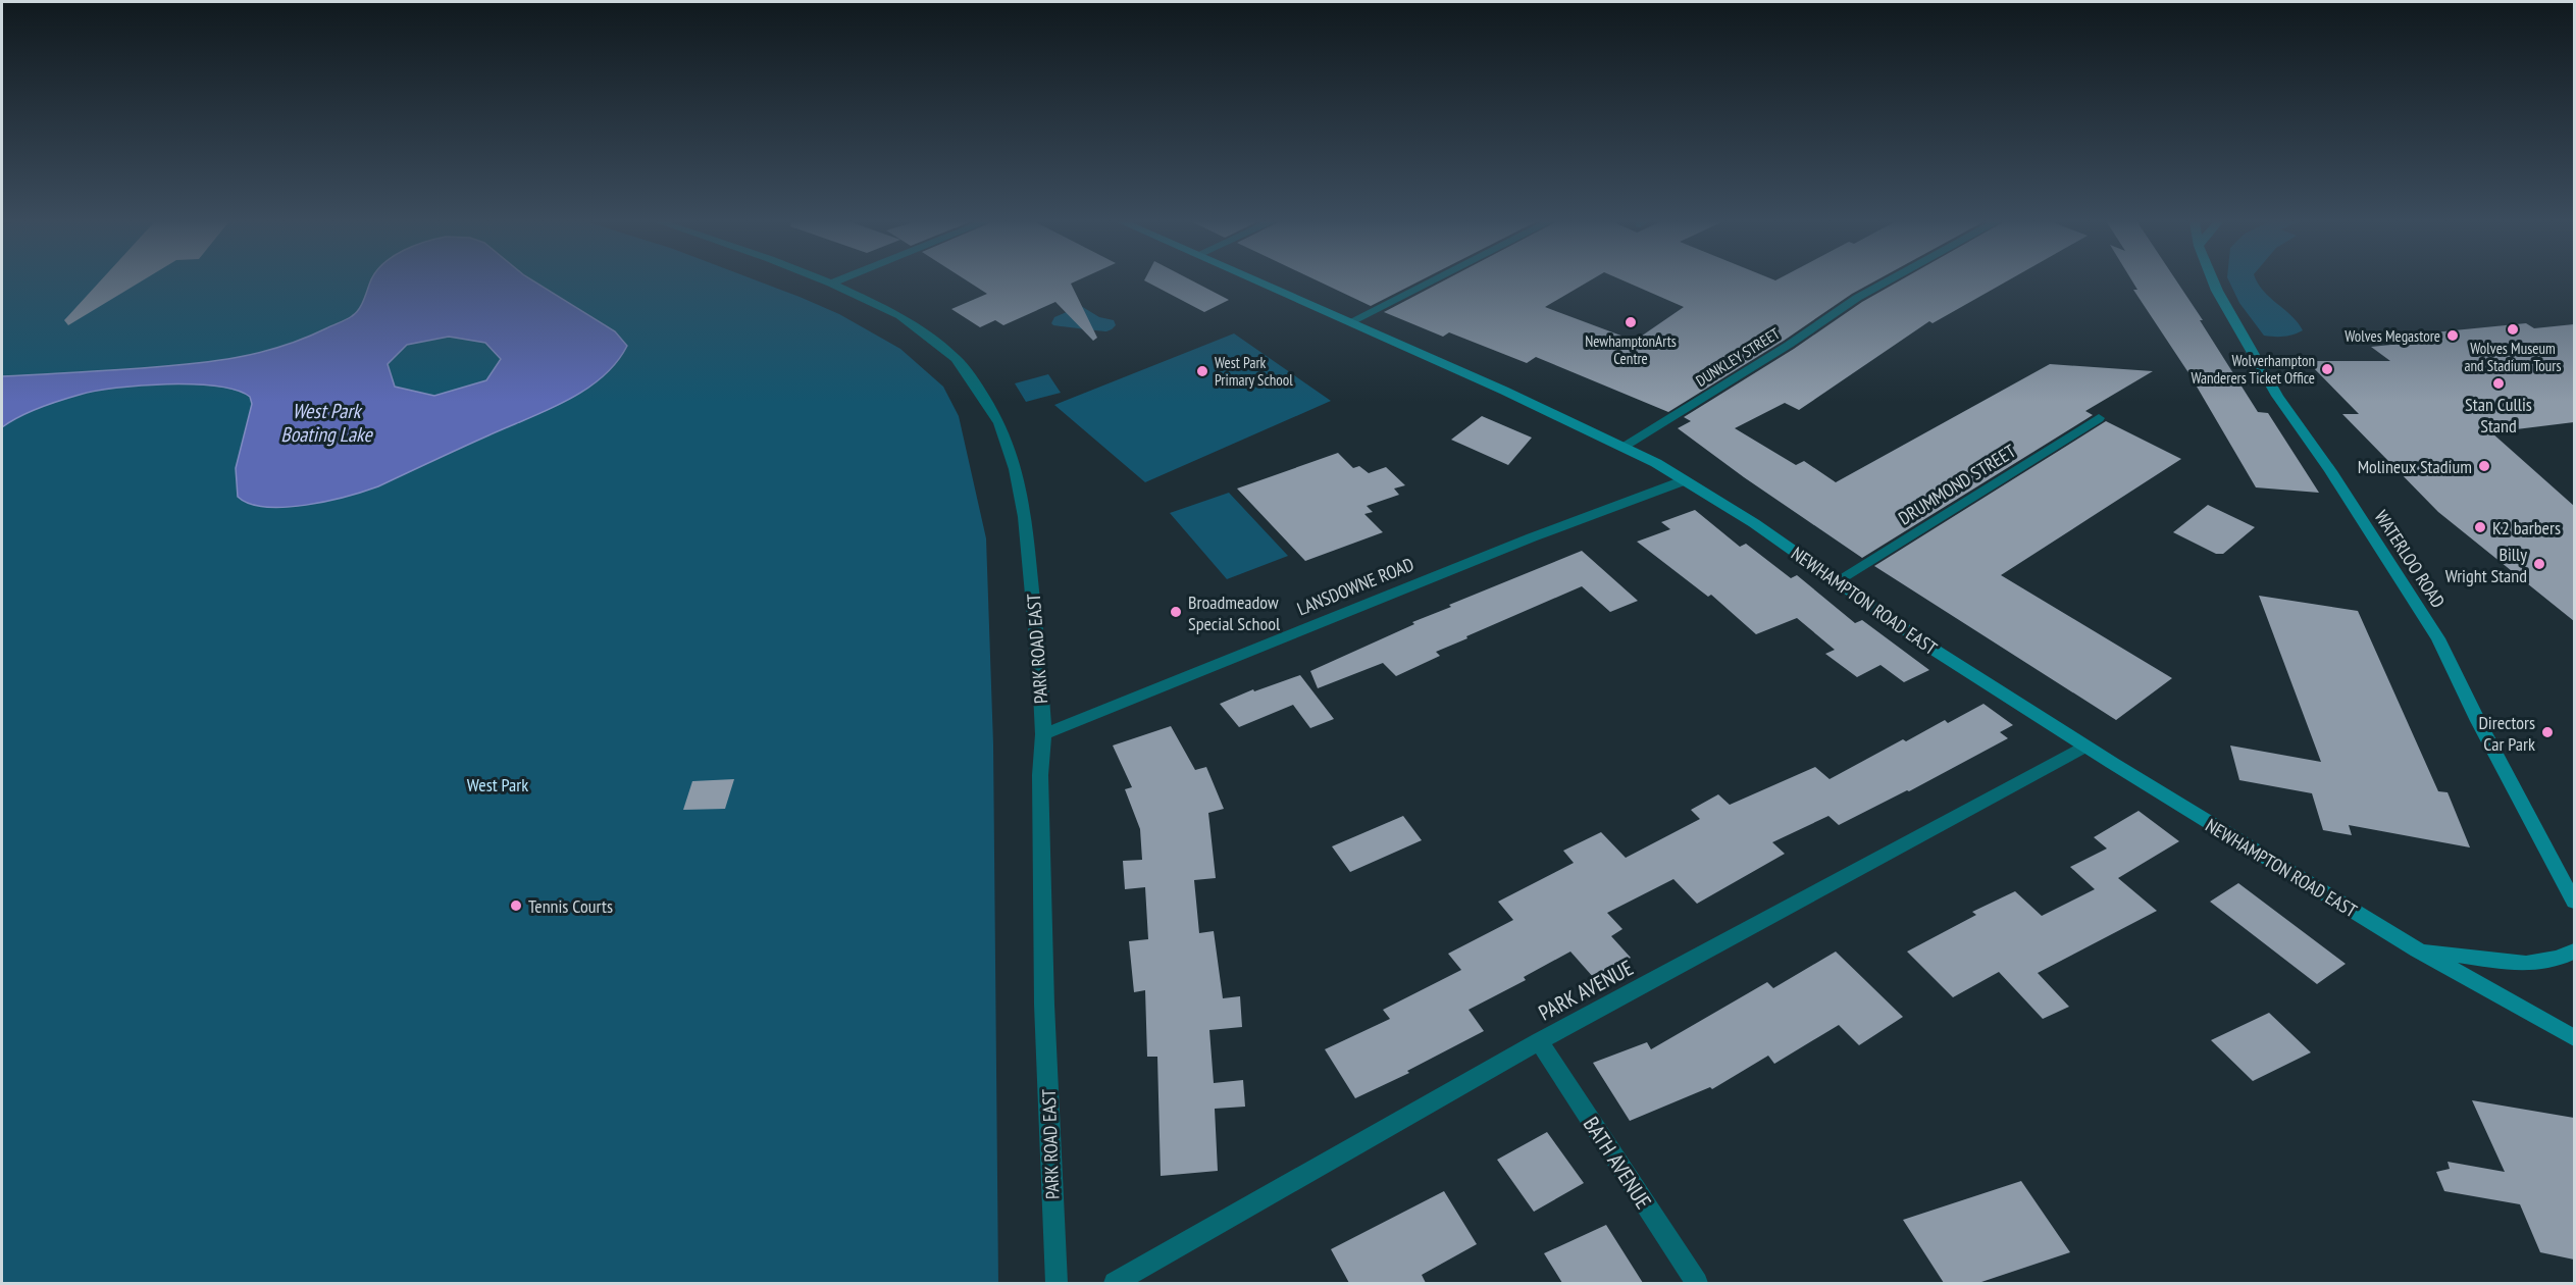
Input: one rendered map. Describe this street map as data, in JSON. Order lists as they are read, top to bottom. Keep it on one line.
{"streets":{"street":["DUNKLEY STREET","DRUMMOND STREET","WATERLOO ROAD","LANSDOWNE ROAD","NEWHAMPTON ROAD EAST","PARK ROAD EAST","PARK AVENUE","BATH AVENUE"]},"crossings":[["DUNKLEY STREET","NEWHAMPTON ROAD EAST"],["DRUMMOND STREET","NEWHAMPTON ROAD EAST"],["LANSDOWNE ROAD","NEWHAMPTON ROAD EAST"],["LANSDOWNE ROAD","PARK ROAD EAST"],["NEWHAMPTON ROAD EAST","PARK AVENUE"],["PARK AVENUE","BATH AVENUE"]],"water":["West Park Boating Lake"],"parks":["West Park"],"places":["NewhamptonArts Centre","Wolves Museum and Stadium Tours","Wolves Megastore","Wolverhampton Wanderers Ticket Office","West Park Primary School","Stan Cullis Stand","Molineux Stadium","K2 barbers","Billy Wright Stand","Broadmeadow Special School","Directors Car Park","Tennis Courts"]}
